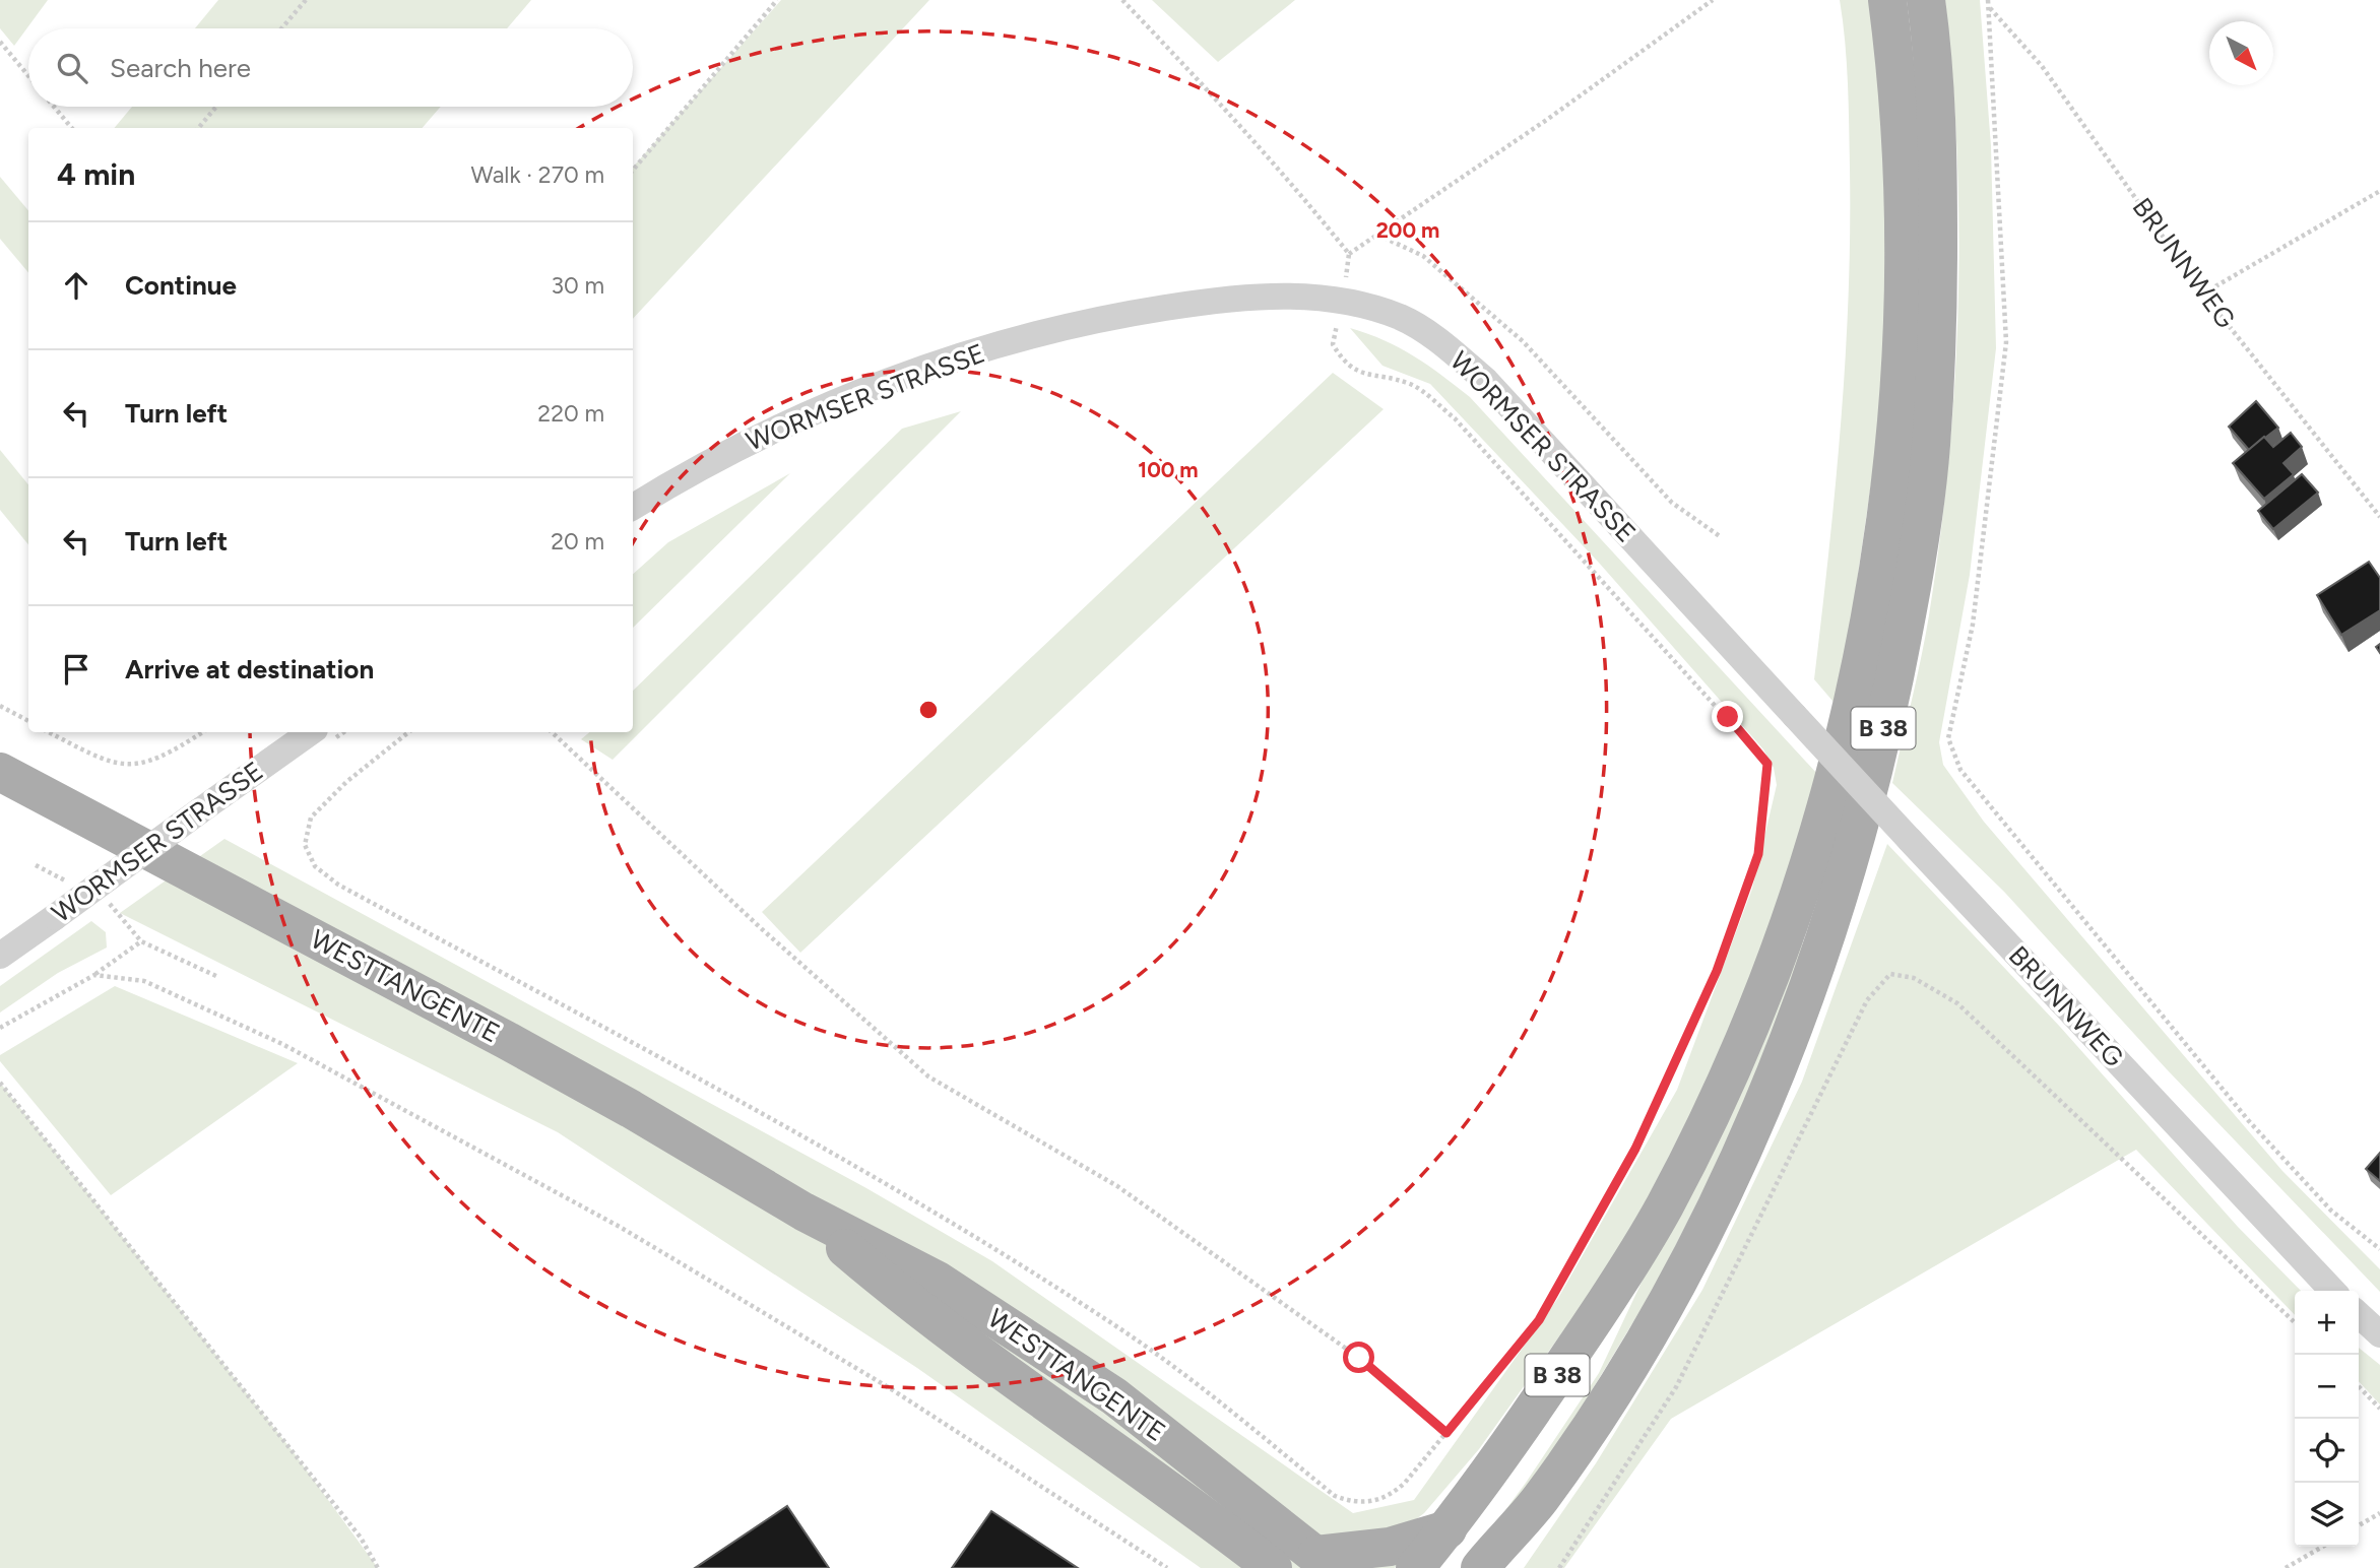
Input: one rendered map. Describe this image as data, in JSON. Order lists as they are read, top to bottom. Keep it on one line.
{"streets":{"main road":["B 38","WESTTANGENTE"],"street":["BRUNNWEG","WORMSER STRASSE"]},"crossings":[["BRUNNWEG","WORMSER STRASSE"]],"north":"bottom right","page":{"search":"Search here","heading":["4 min","Walk · 270 m"],"list":[["Continue","30 m"],["Turn left","220 m"],["Turn left","20 m"],"Arrive at destination"],"map_buttons":["+","−"]},"rings":["200 m","100 m"]}
